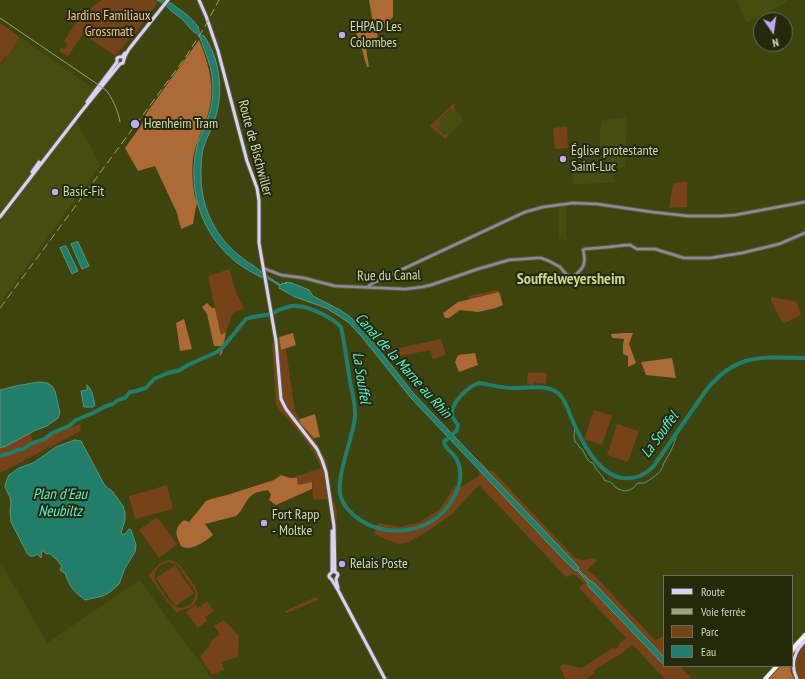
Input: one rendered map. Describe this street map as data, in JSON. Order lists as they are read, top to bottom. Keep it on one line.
{"streets":{"main road":["Route de Bischwiller"],"street":["Rue du Canal"]},"crossings":[["Route de Bischwiller","Rue du Canal"]],"districts":["Souffelweyersheim"],"water":["Canal de la Marne au Rhin","La Souffel","Plan d'Eau Neubiltz"],"parks":["Jardins Familiaux Grossmatt"],"places":["EHPAD Les Colombes","Hœnheim Tram","Église protestante Saint-Luc","Basic-Fit","Fort Rapp - Moltke","Relais Poste"],"legend":["Route","Voie ferrée","Parc","Eau"],"north":"bottom"}
